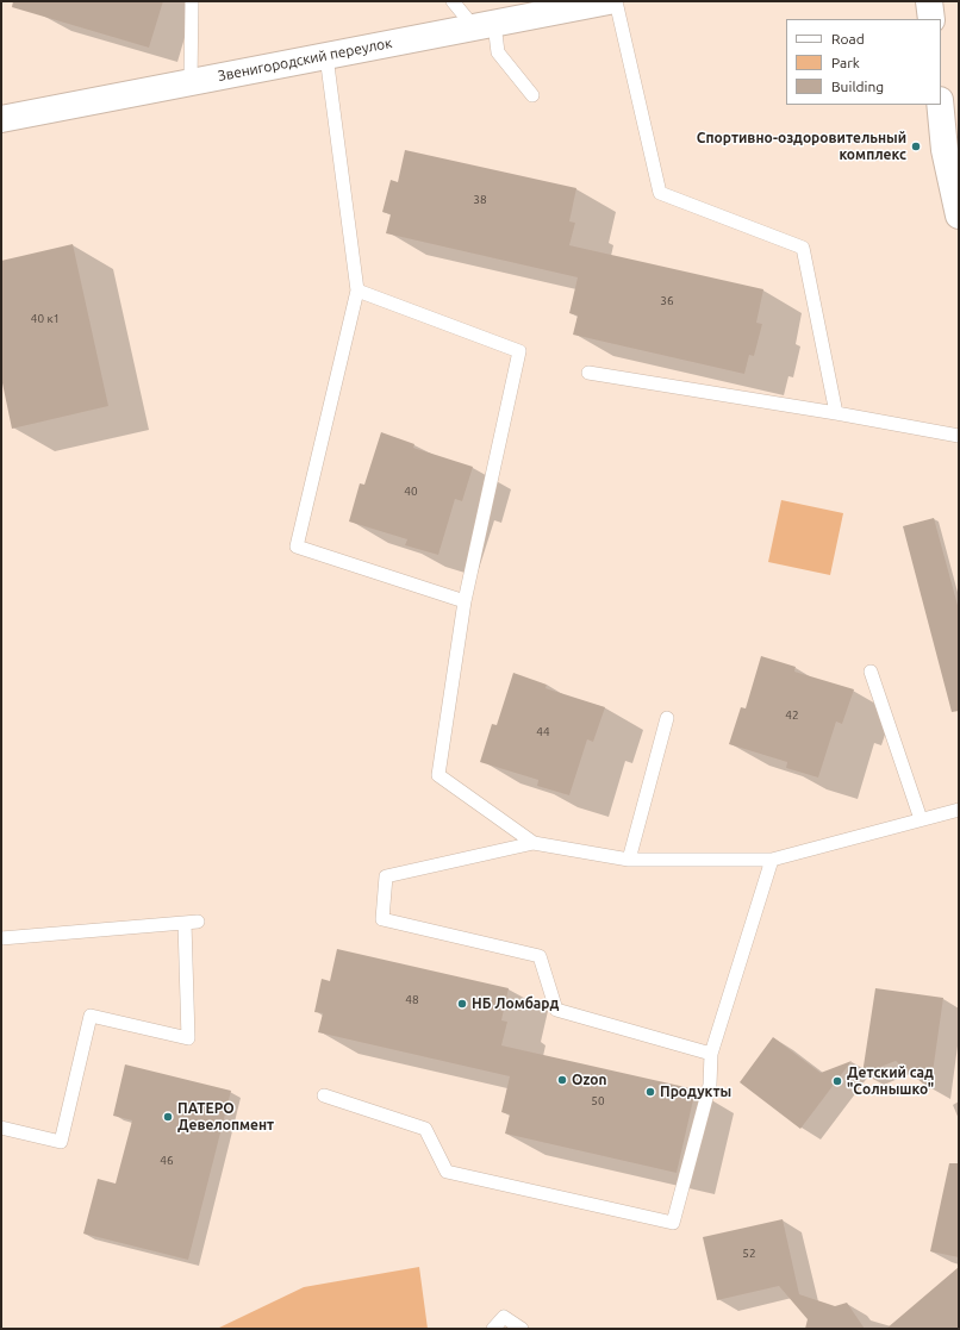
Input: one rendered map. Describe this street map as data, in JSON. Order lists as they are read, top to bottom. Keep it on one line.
{"streets":{"street":["Звенигородский переулок"]},"places":["Спортивно-оздоровительный комплекс","НБ Ломбард","Ozon","Детский сад \"Солнышко\"","Продукты","ПАТЕРО Девелопмент"],"house_numbers":["38","36","40 к1","40","42","44","48","50","46","52"],"legend":["Road","Park","Building"]}
